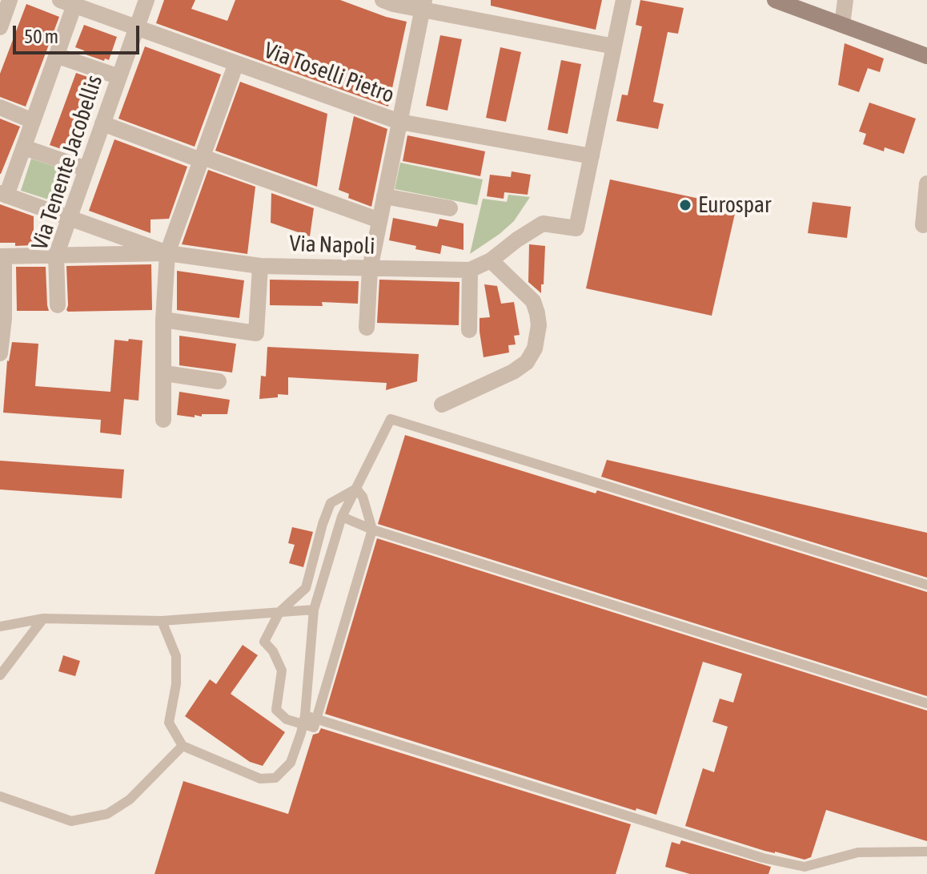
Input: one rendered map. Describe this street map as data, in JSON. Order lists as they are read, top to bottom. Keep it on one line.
{"streets":{"street":["Via Toselli Pietro","Via Tenente Jacobellis","Via Napoli"]},"crossings":[["Via Toselli Pietro","Via Tenente Jacobellis"],["Via Toselli Pietro","Via Napoli"],["Via Tenente Jacobellis","Via Napoli"]],"places":["Eurospar"],"scale_bar":"50 m"}
